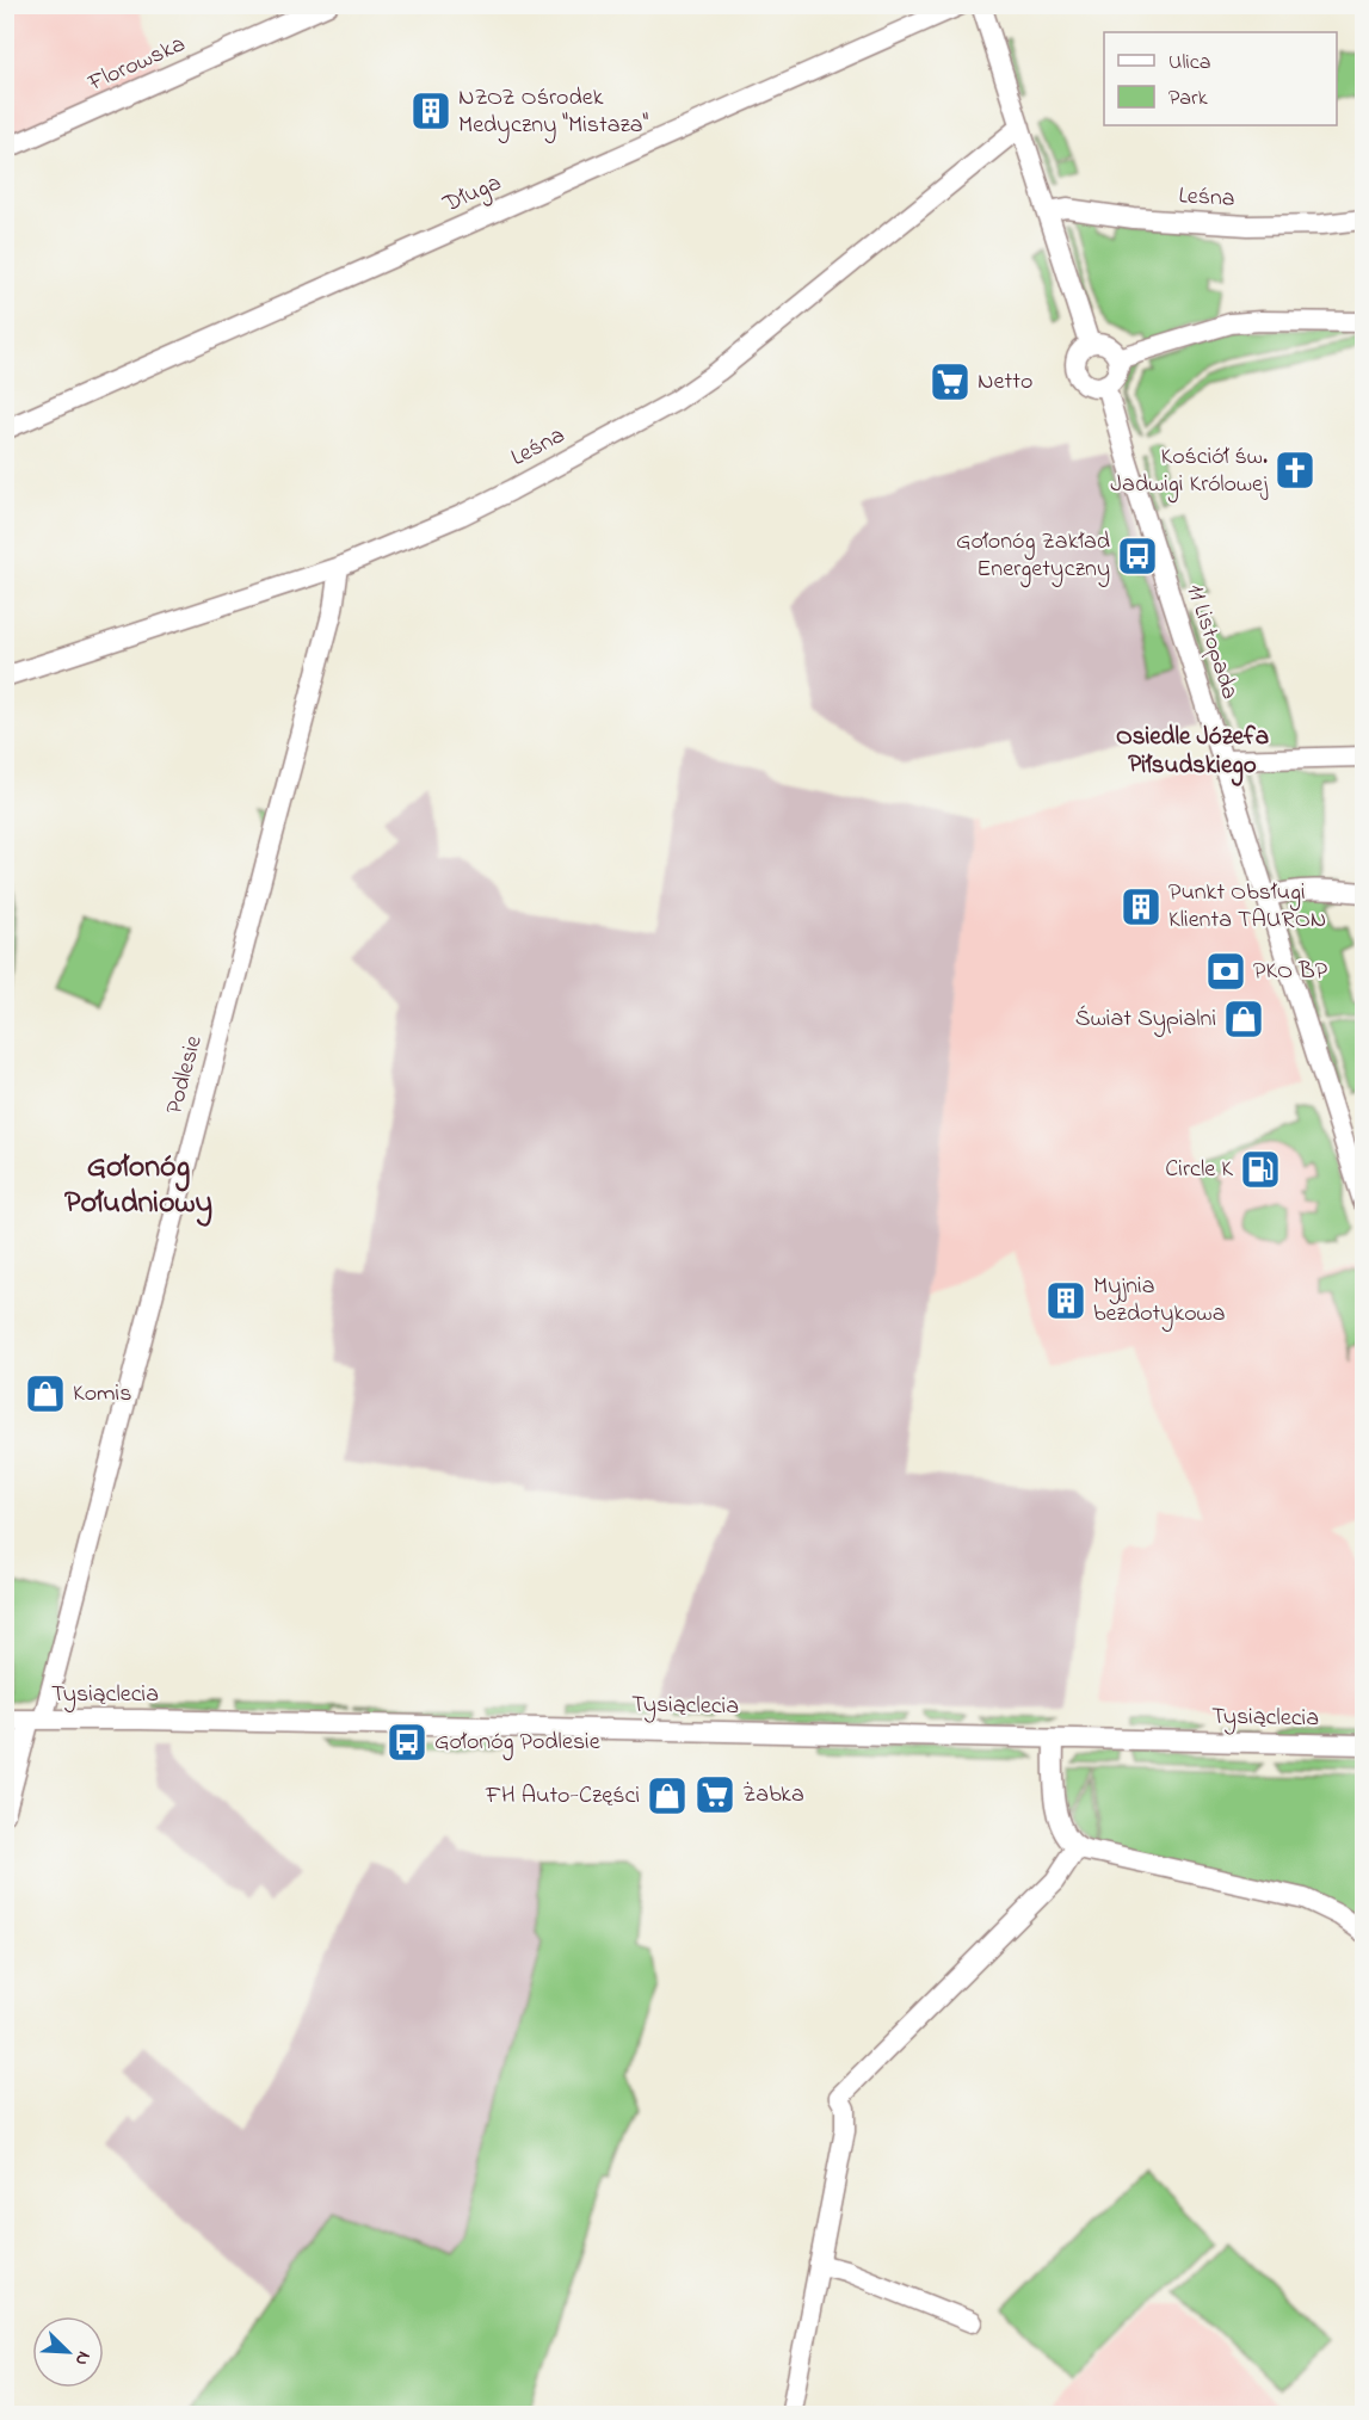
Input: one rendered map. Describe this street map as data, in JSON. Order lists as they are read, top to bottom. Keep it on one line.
{"streets":{"street":["Florowska","Długa","Leśna","11 Listopada","Podlesie","Tysiąclecia"]},"crossings":[["Leśna","Podlesie"],["Podlesie","Tysiąclecia"]],"districts":["Osiedle Józefa Piłsudskiego","Gołonóg Południowy"],"places":{"building":["NZOZ Ośrodek Medyczny \"Mistaza\"","Punkt Obsługi Klienta TAURON","Myjnia bezdotykowa"],"supermarket":["Netto","Żabka"],"church":["Kościół św. Jadwigi Królowej"],"bus stop":["Gołonóg Zakład Energetyczny","Gołonóg Podlesie"],"bank":["PKO BP"],"shop":["Świat Sypialni","Komis","FH Auto-Części"],"fuel station":["Circle K"]},"legend":["Ulica","Park"],"north":"bottom right"}
